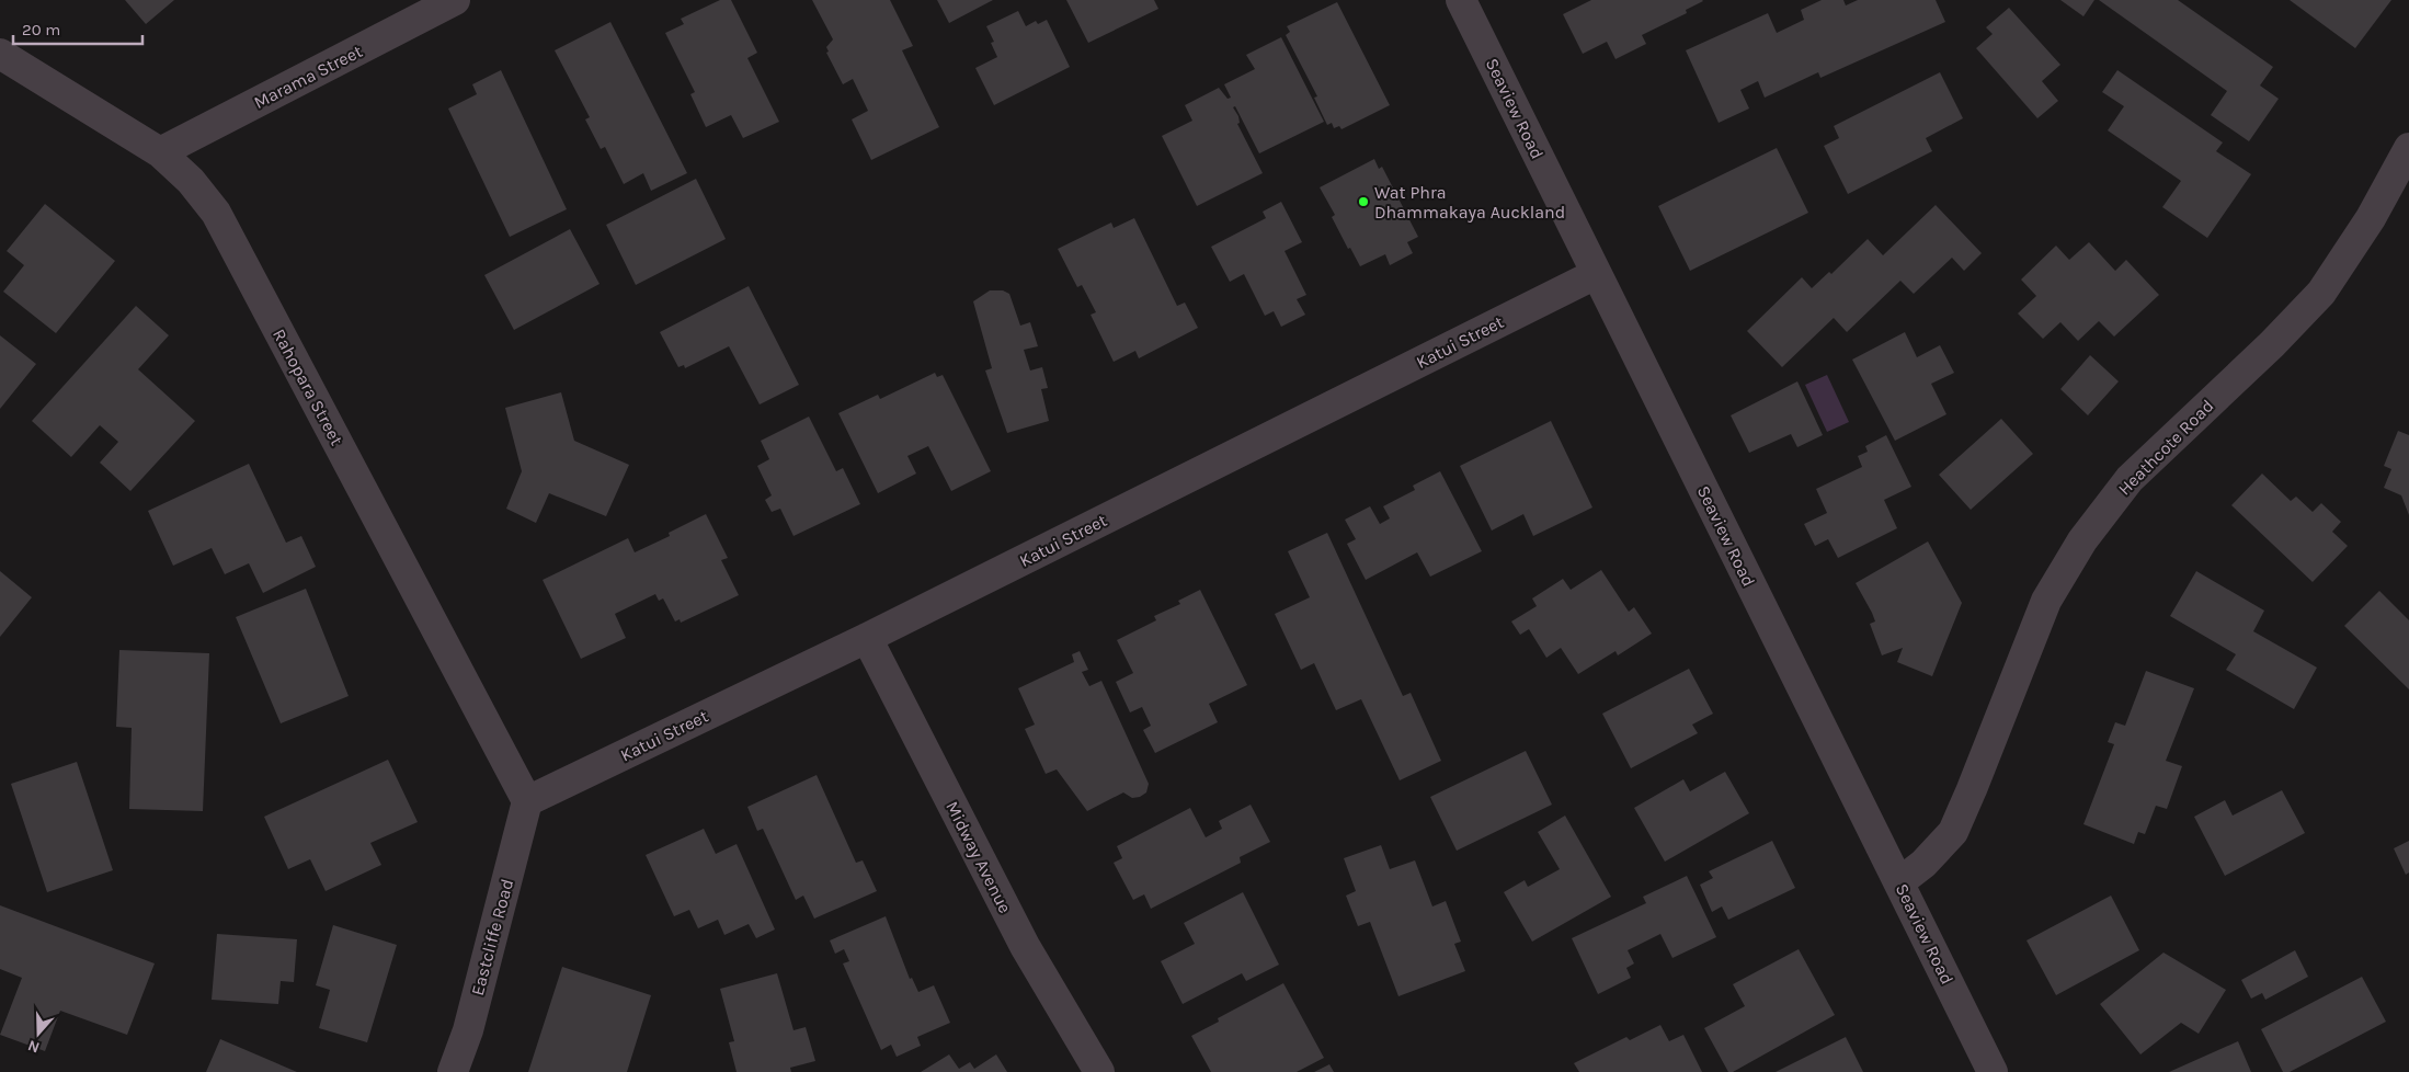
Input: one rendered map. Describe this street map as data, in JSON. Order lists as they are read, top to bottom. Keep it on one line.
{"streets":{"street":["Marama Street","Seaview Road","Katui Street","Rahopara Street","Heathcote Road","Midway Avenue","Eastcliffe Road"]},"crossings":[["Marama Street","Rahopara Street"],["Seaview Road","Katui Street"],["Seaview Road","Heathcote Road"],["Katui Street","Rahopara Street"],["Katui Street","Midway Avenue"],["Katui Street","Eastcliffe Road"],["Rahopara Street","Eastcliffe Road"]],"places":["Wat Phra Dhammakaya Auckland"],"scale_bar":"20 m","north":"bottom"}
